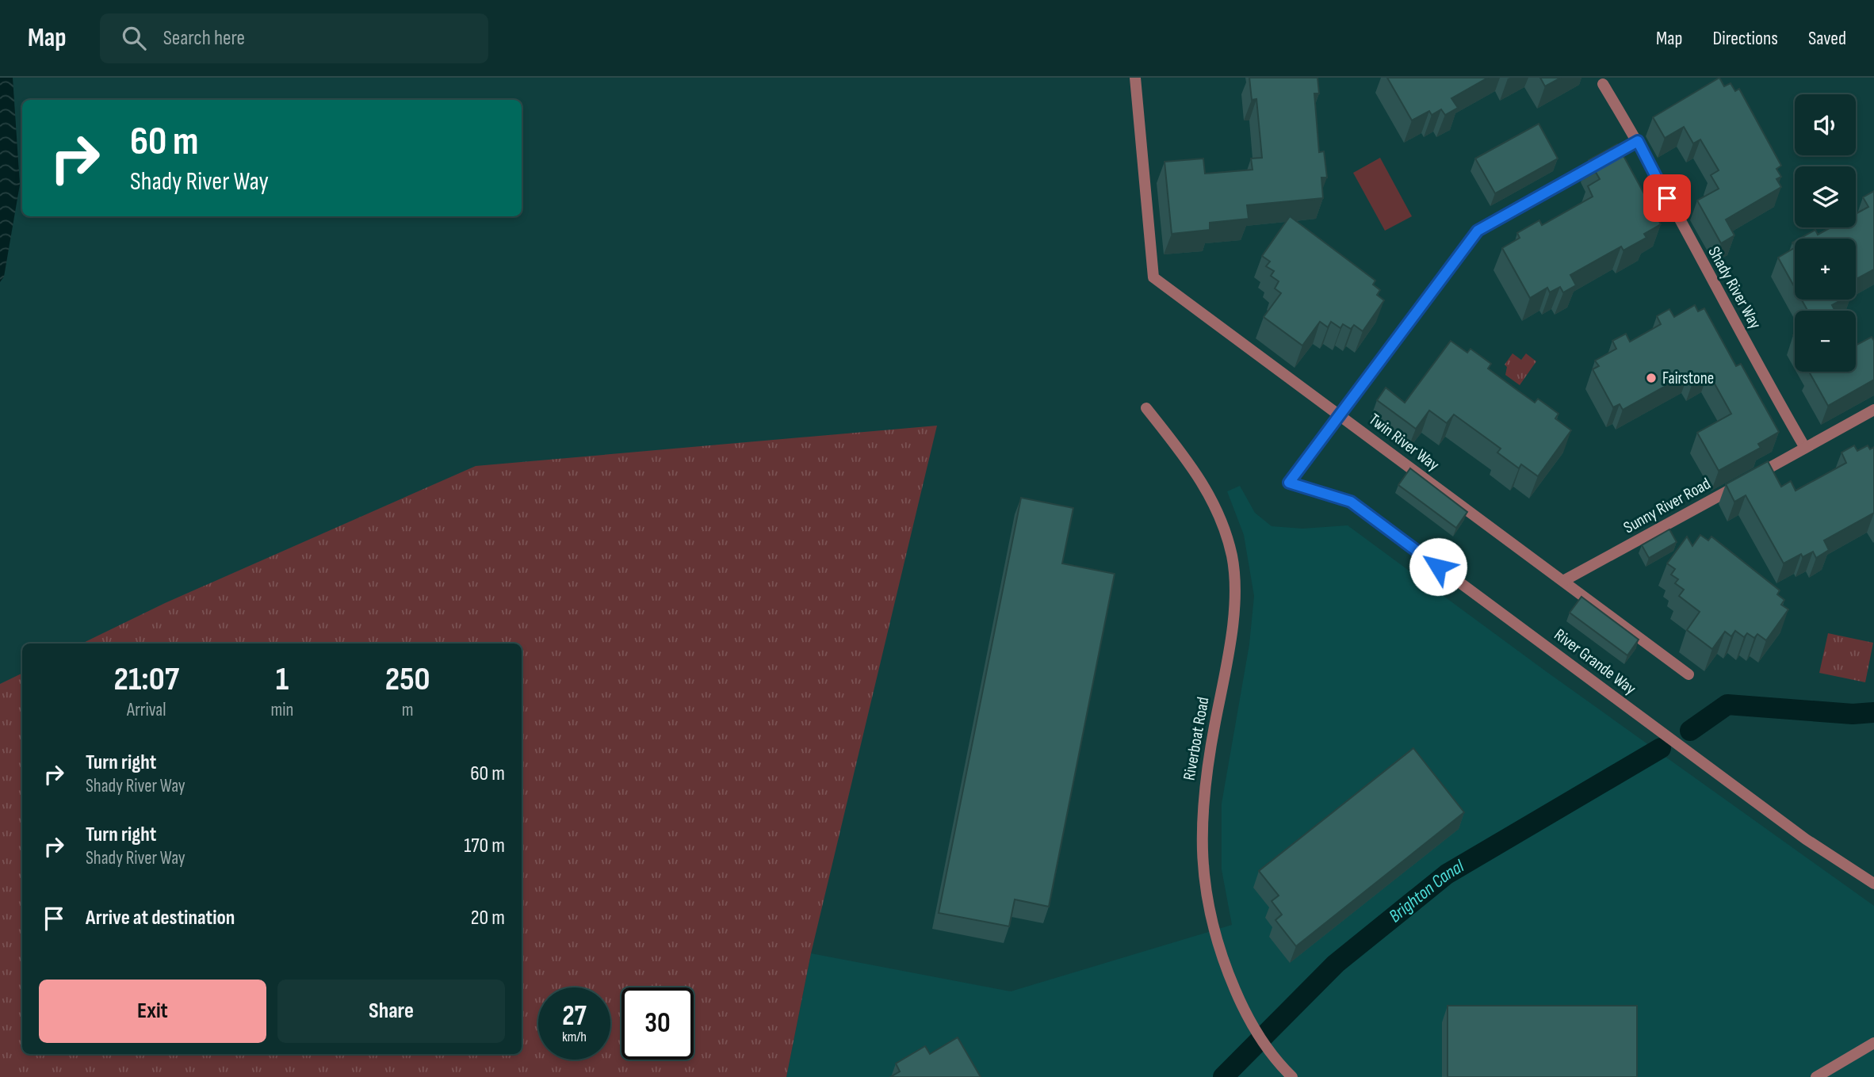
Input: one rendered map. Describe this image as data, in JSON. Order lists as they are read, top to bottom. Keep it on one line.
{"streets":{"street":["Shady River Way","Twin River Way","Sunny River Road","River Grande Way","Riverboat Road"]},"crossings":[["Shady River Way","Sunny River Road"],["Twin River Way","Sunny River Road"],["Twin River Way","River Grande Way"]],"water":["Brighton Canal"],"places":["Fairstone"],"page":{"header":"Map","search":"Search here","nav":["Map","Directions","Saved"],"map_buttons":["+","−"],"turn":["60 m","Shady River Way"],"eta":["21:07","Arrival","1","min","250","m"],"list":[{"name":"Turn right","note":"Shady River Way","value":"60 m"},{"name":"Turn right","note":"Shady River Way","value":"170 m"},{"name":"Arrive at destination","value":"20 m"}],"buttons":["Exit","Share"],"speed":"27 km/h","limit":"30"}}
